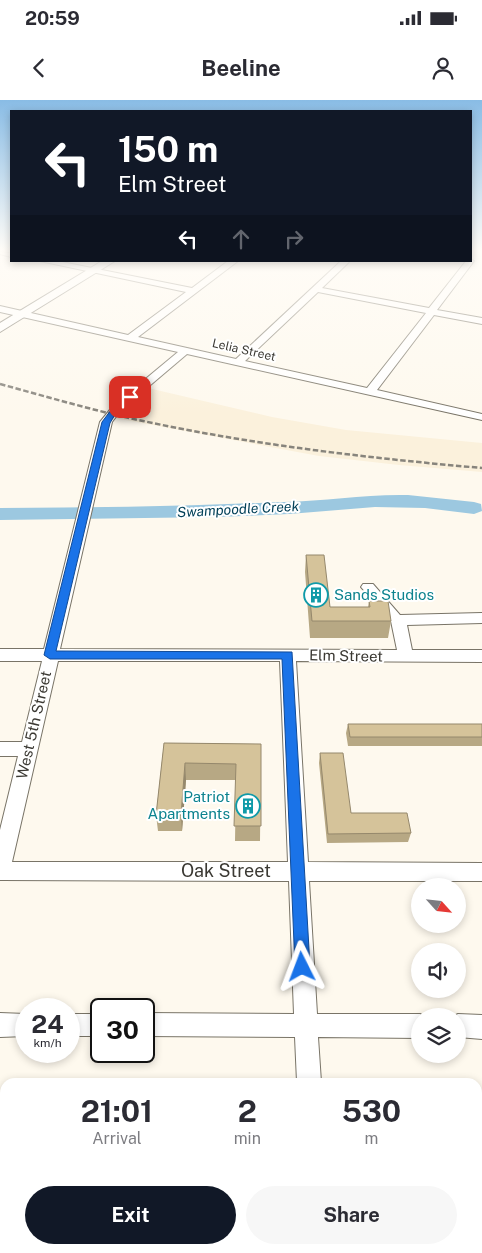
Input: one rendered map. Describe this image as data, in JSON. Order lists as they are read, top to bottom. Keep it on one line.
{"streets":{"street":["Lelia Street","Elm Street","West 5th Street","Oak Street"]},"crossings":[["Lelia Street","West 5th Street"],["Elm Street","West 5th Street"],["West 5th Street","Oak Street"]],"water":["Swampoodle Creek"],"places":{"building":["Sands Studios","Patriot Apartments"]},"north":"bottom right","page":{"status":"20:59","header":"Beeline","turn":["150 m","Elm Street"],"speed":"24 km/h","limit":"30","eta":["21:01","Arrival","2","min","530","m"],"buttons":["Exit","Share"]}}
